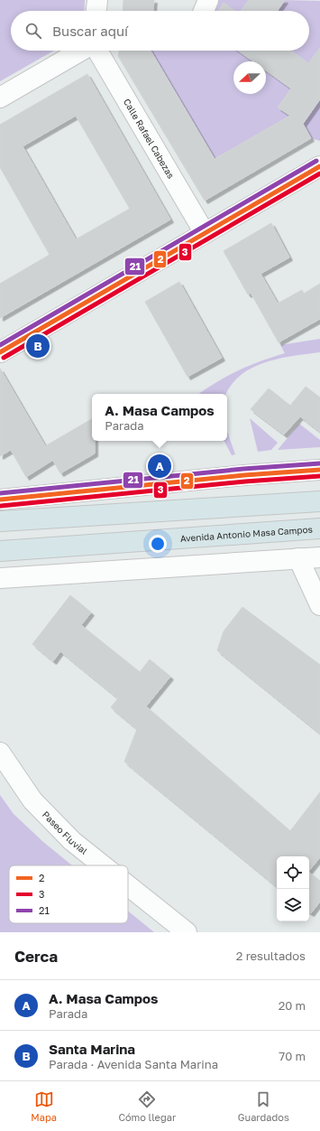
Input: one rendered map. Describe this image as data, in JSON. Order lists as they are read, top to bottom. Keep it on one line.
{"streets":{"highway":["Avenida Antonio Masa Campos"],"street":["Calle Rafael Cabezas","Paseo Fluvial"]},"lines":["transit line 21","transit line 2","transit line 3"],"legend":["2","3","21"],"north":"left","page":{"search":"Buscar aquí","pins":["B","A"],"popup":["A. Masa Campos","Parada"],"heading":["Cerca","2 resultados"],"list":[{"mark":"A","name":"A. Masa Campos","note":"Parada","value":"20 m"},{"mark":"B","name":"Santa Marina","note":"Parada · Avenida Santa Marina","value":"70 m"}],"nav":["Mapa","Cómo llegar","Guardados"]}}
